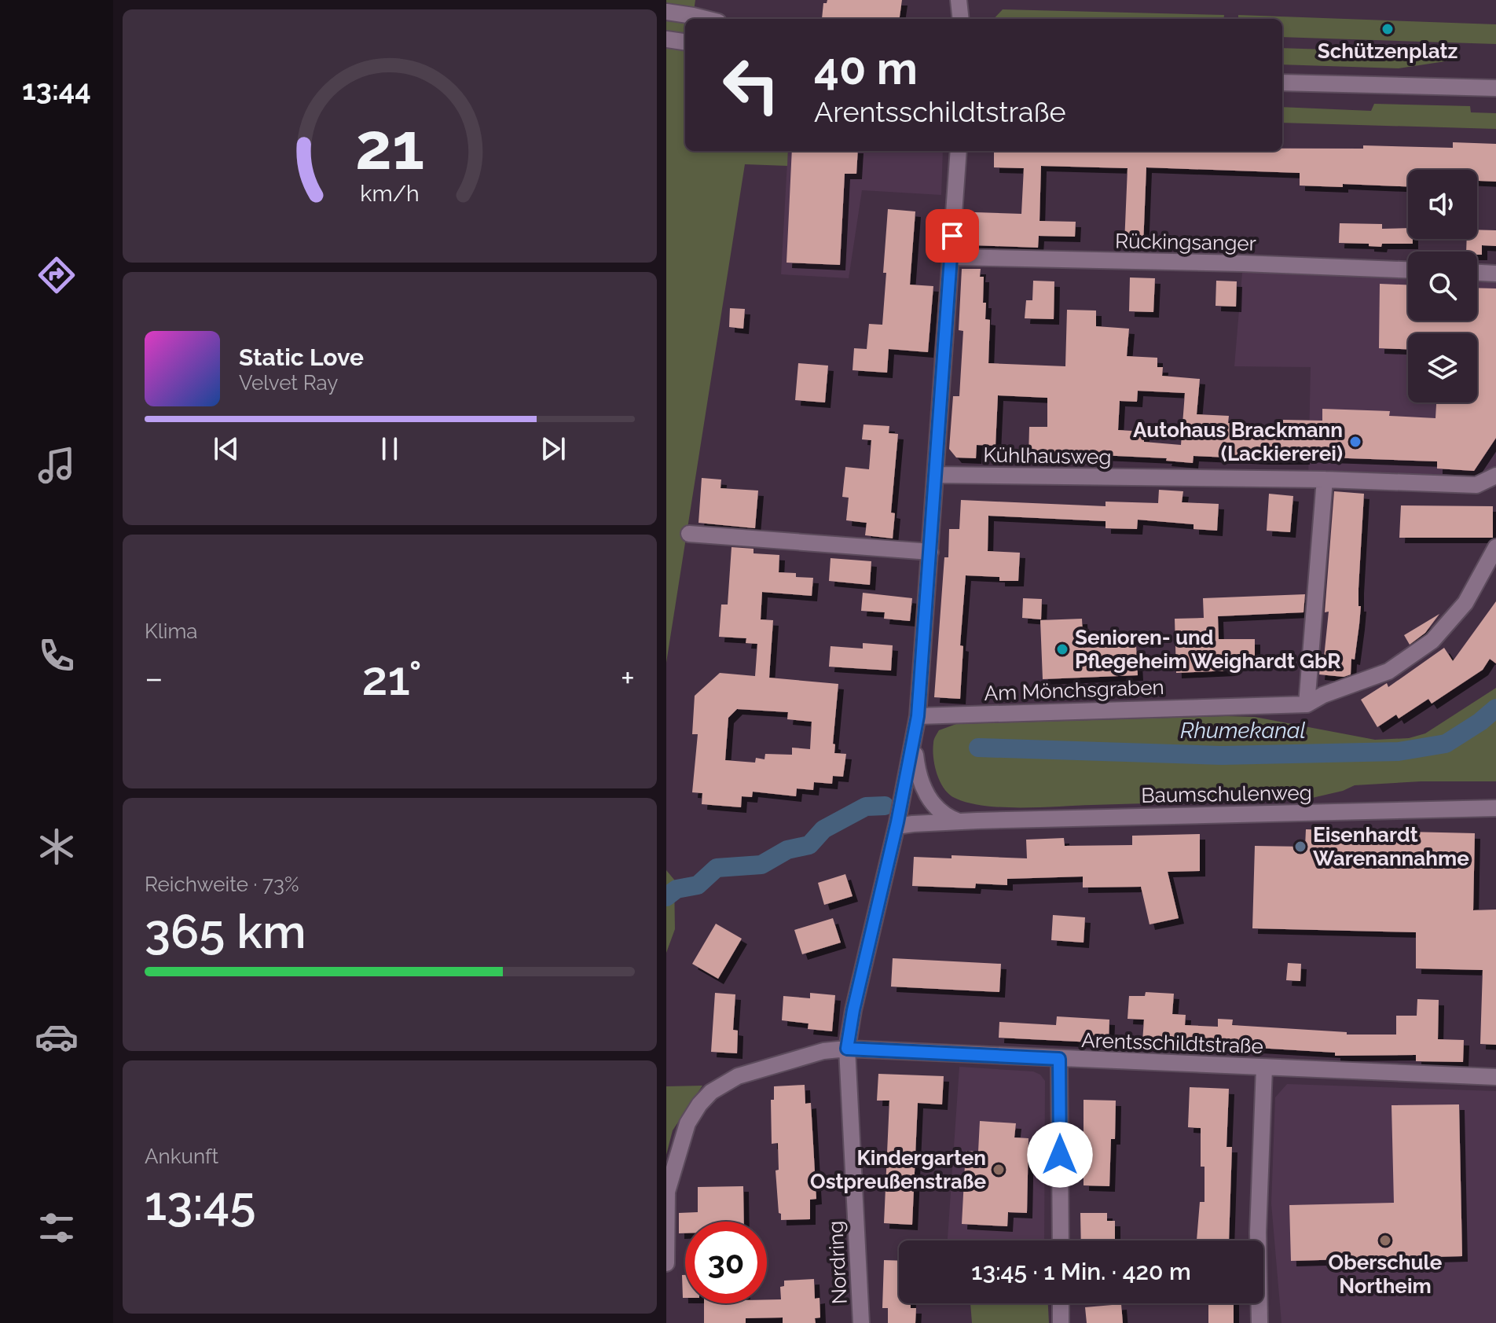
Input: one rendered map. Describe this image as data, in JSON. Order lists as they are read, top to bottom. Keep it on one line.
{"streets":{"street":["Rückingsanger","Kühlhausweg","Am Mönchsgraben","Baumschulenweg","Arentsschildtstraße","Nordring"]},"crossings":[["Rückingsanger","Nordring"],["Kühlhausweg","Nordring"],["Am Mönchsgraben","Nordring"],["Baumschulenweg","Nordring"],["Arentsschildtstraße","Nordring"]],"water":["Rhumekanal"],"places":["Schützenplatz","Autohaus Brackmann (Lackiererei)","Senioren- und Pflegeheim Weighardt GbR","Eisenhardt Warenannahme","Kindergarten Ostpreußenstraße","Oberschule Northeim"],"page":{"tabs":"13:44","turn":["40 m","Arentsschildtstraße"],"song":["Static Love","Velvet Ray"],"tile":["Klima",["Reichweite · 73%","365 km"],["Ankunft","13:45"]],"heat":["−","21°","+"],"limit":"30","trip":"13:45 · 1 Min. · 420 m","gauge":["21","km/h"]}}
